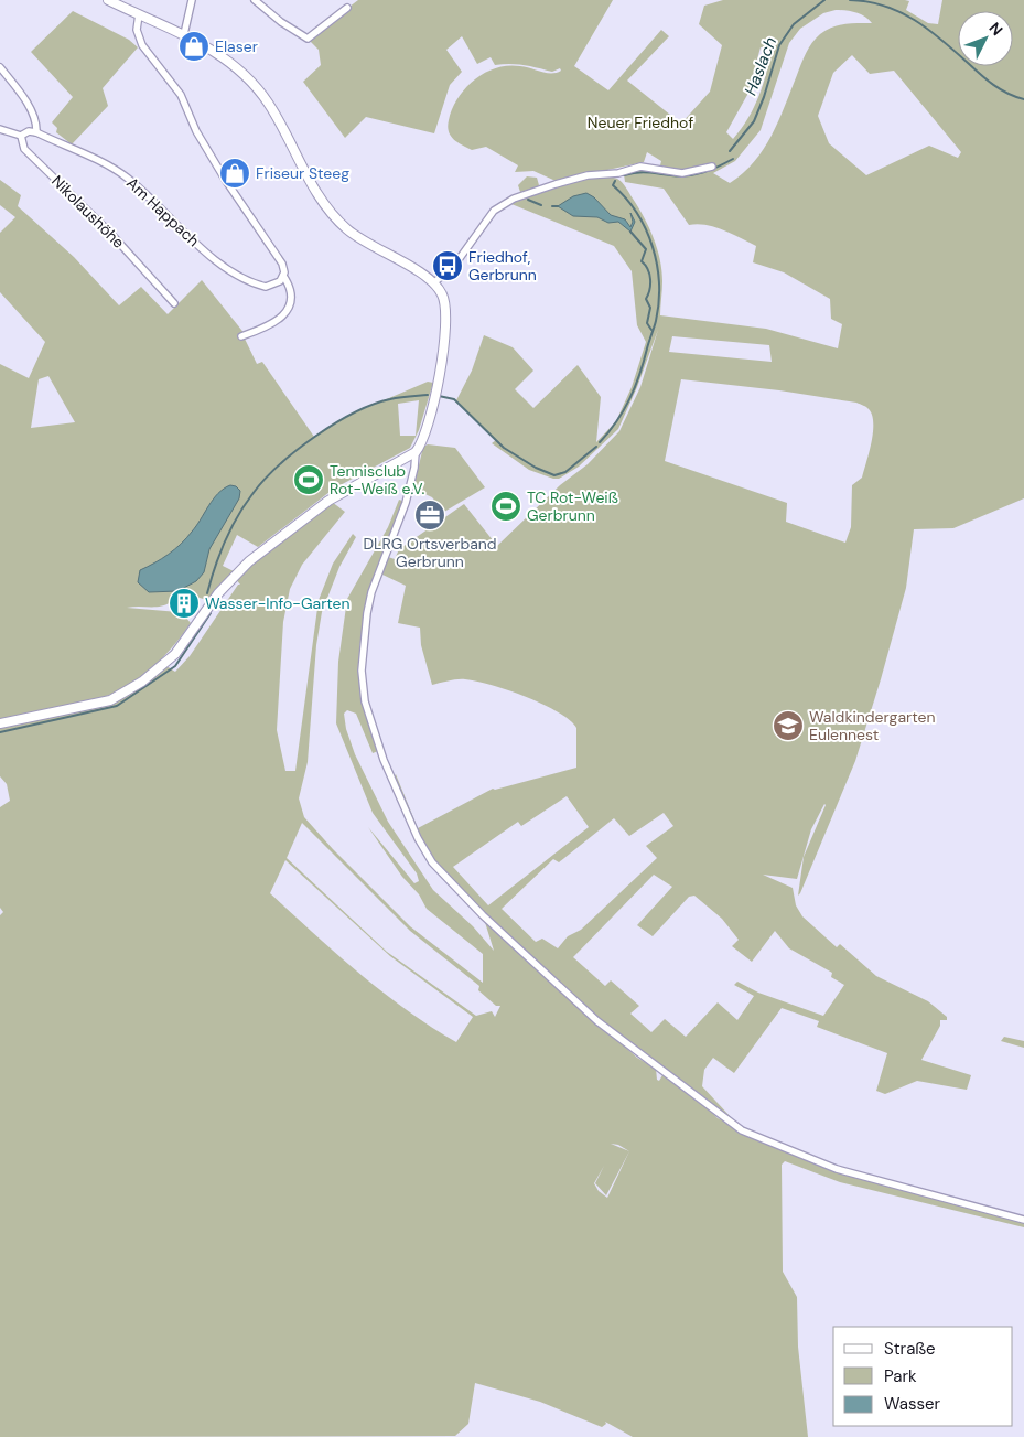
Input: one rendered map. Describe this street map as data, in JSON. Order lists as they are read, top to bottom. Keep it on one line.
{"streets":{"street":["Nikolaushöhe","Am Happach"]},"water":["Haslach"],"parks":["Neuer Friedhof"],"places":{"shop":["Elaser","Friseur Steeg"],"bus stop":["Friedhof, Gerbrunn"],"sports":["Tennisclub Rot-Weiß e.V.","TC Rot-Weiß Gerbrunn"],"office":["DLRG Ortsverband Gerbrunn"],"building":["Wasser-Info-Garten"],"school or university":["Waldkindergarten Eulennest"]},"legend":["Straße","Park","Wasser"],"north":"top right"}
